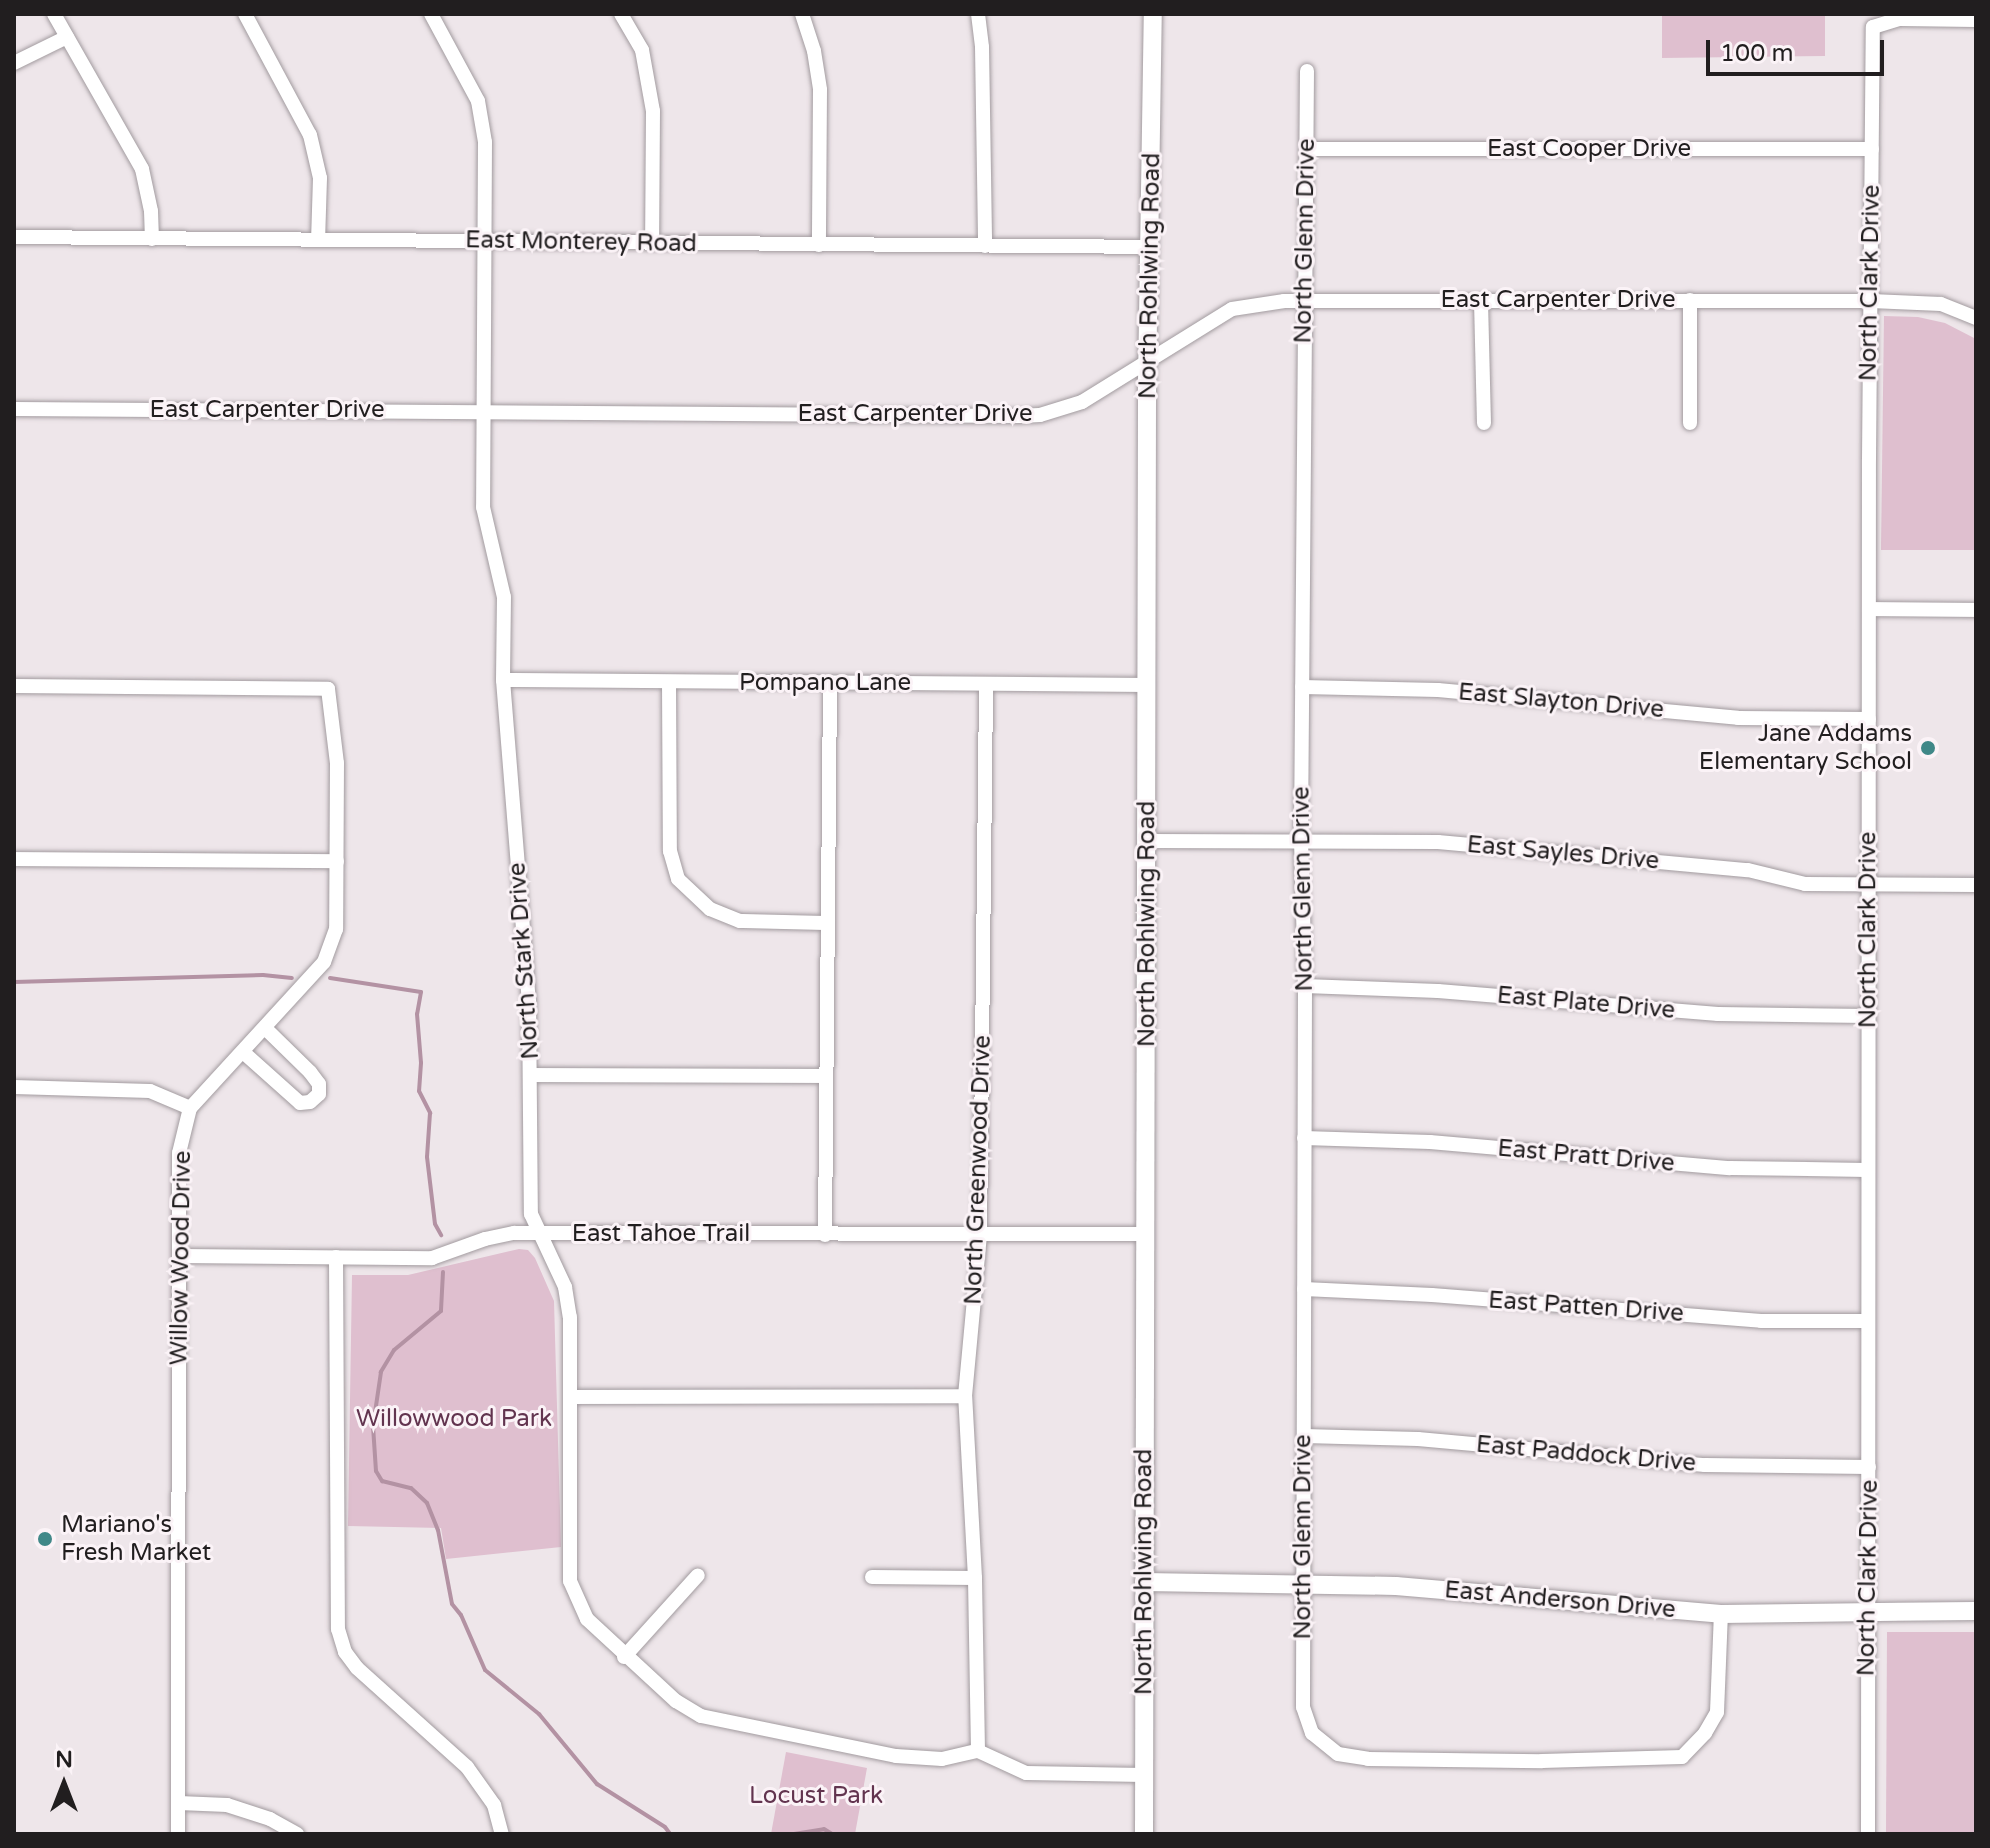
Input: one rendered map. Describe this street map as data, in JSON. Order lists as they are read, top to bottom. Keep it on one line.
{"streets":{"street":["East Cooper Drive","North Glenn Drive","East Monterey Road","North Rohlwing Road","North Clark Drive","East Carpenter Drive","Pompano Lane","East Slayton Drive","East Sayles Drive","North Stark Drive","East Plate Drive","East Pratt Drive","North Greenwood Drive","East Tahoe Trail","Willow Wood Drive","East Patten Drive","East Paddock Drive","East Anderson Drive"]},"crossings":[["East Cooper Drive","North Glenn Drive"],["East Cooper Drive","North Clark Drive"],["North Glenn Drive","East Carpenter Drive"],["North Glenn Drive","East Slayton Drive"],["North Glenn Drive","East Sayles Drive"],["North Glenn Drive","East Plate Drive"],["North Glenn Drive","East Pratt Drive"],["North Glenn Drive","East Patten Drive"],["North Glenn Drive","East Paddock Drive"],["North Glenn Drive","East Anderson Drive"],["East Monterey Road","North Rohlwing Road"],["East Monterey Road","North Stark Drive"],["North Rohlwing Road","East Carpenter Drive"],["North Rohlwing Road","Pompano Lane"],["North Rohlwing Road","East Sayles Drive"],["North Rohlwing Road","East Tahoe Trail"],["North Rohlwing Road","East Anderson Drive"],["North Clark Drive","East Carpenter Drive"],["North Clark Drive","East Slayton Drive"],["North Clark Drive","East Sayles Drive"],["North Clark Drive","East Plate Drive"],["North Clark Drive","East Pratt Drive"],["North Clark Drive","East Patten Drive"],["North Clark Drive","East Paddock Drive"],["North Clark Drive","East Anderson Drive"],["East Carpenter Drive","North Stark Drive"],["Pompano Lane","North Stark Drive"],["Pompano Lane","North Greenwood Drive"],["North Stark Drive","North Greenwood Drive"],["North Stark Drive","East Tahoe Trail"],["North Greenwood Drive","East Tahoe Trail"],["East Tahoe Trail","Willow Wood Drive"]],"parks":["Willowwood Park","Locust Park"],"places":["Jane Addams Elementary School","Mariano's Fresh Market"],"scale_bar":"100 m","north":"top"}
